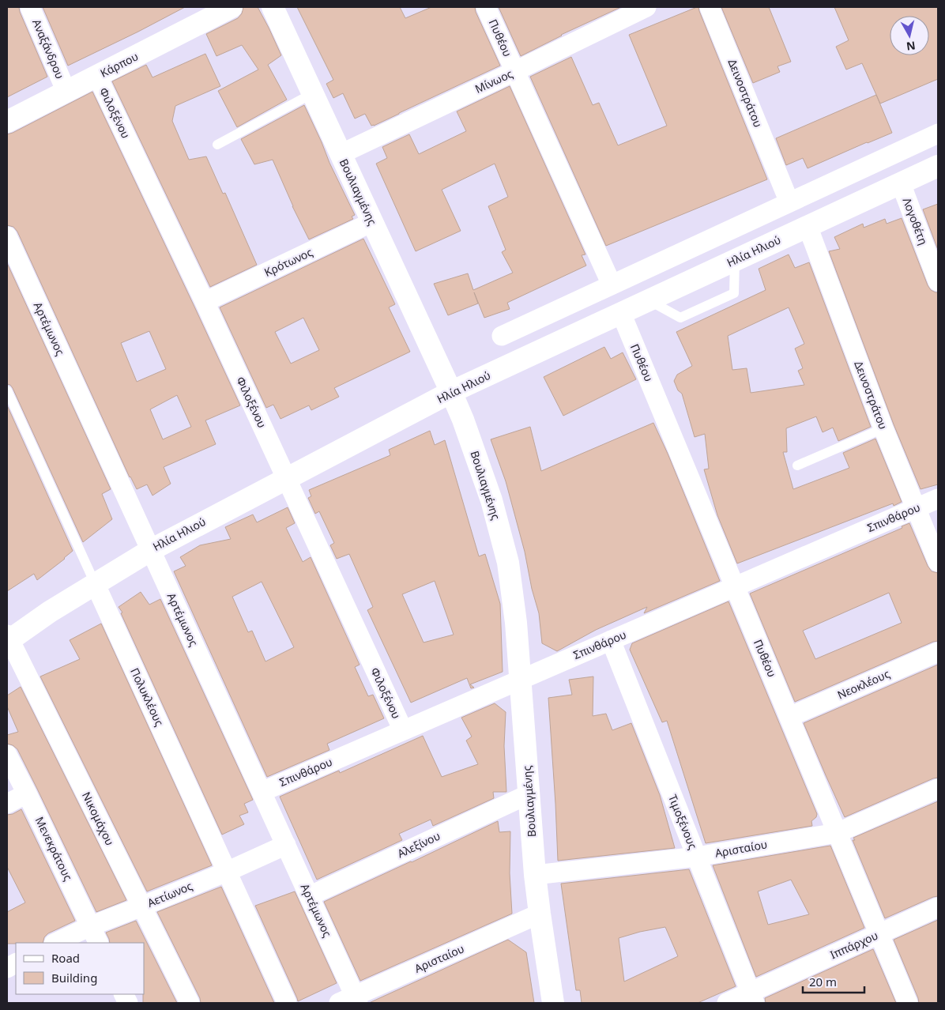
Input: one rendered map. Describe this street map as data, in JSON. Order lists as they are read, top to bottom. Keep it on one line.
{"streets":{"main road":["Κάρπου","Βουλιαγμένης","Ηλία Ηλιού"],"street":["Πυθέου","Αναξάνδρου","Μίνωος","Δεινοστράτου","Φιλοξένου","Λογοθέτη","Κρότωνος","Αρτέμωνος","Σπινθάρου","Νεοκλέους","Πολυκλέους","Νικομάχου","Τιμοξένους","Αλεξίνου","Μενεκράτους","Αρισταίου","Αετίωνος","Ιππάρχου"]},"crossings":[["Πυθέου","Μίνωος"],["Πυθέου","Ηλία Ηλιού"],["Πυθέου","Σπινθάρου"],["Πυθέου","Νεοκλέους"],["Πυθέου","Αρισταίου"],["Πυθέου","Ιππάρχου"],["Αναξάνδρου","Κάρπου"],["Κάρπου","Φιλοξένου"],["Μίνωος","Βουλιαγμένης"],["Δεινοστράτου","Ηλία Ηλιού"],["Δεινοστράτου","Σπινθάρου"],["Φιλοξένου","Ηλία Ηλιού"],["Φιλοξένου","Κρότωνος"],["Φιλοξένου","Σπινθάρου"],["Βουλιαγμένης","Ηλία Ηλιού"],["Βουλιαγμένης","Κρότωνος"],["Βουλιαγμένης","Σπινθάρου"],["Βουλιαγμένης","Αλεξίνου"],["Βουλιαγμένης","Αρισταίου"],["Λογοθέτη","Ηλία Ηλιού"],["Ηλία Ηλιού","Αρτέμωνος"],["Ηλία Ηλιού","Πολυκλέους"],["Ηλία Ηλιού","Νικομάχου"],["Αρτέμωνος","Σπινθάρου"],["Αρτέμωνος","Αλεξίνου"],["Αρτέμωνος","Αρισταίου"],["Αρτέμωνος","Αετίωνος"],["Σπινθάρου","Τιμοξένους"],["Πολυκλέους","Αετίωνος"],["Νικομάχου","Αετίωνος"],["Τιμοξένους","Αρισταίου"],["Τιμοξένους","Ιππάρχου"],["Μενεκράτους","Αετίωνος"]],"legend":["Road","Building"],"scale_bar":"20 m","north":"bottom"}
